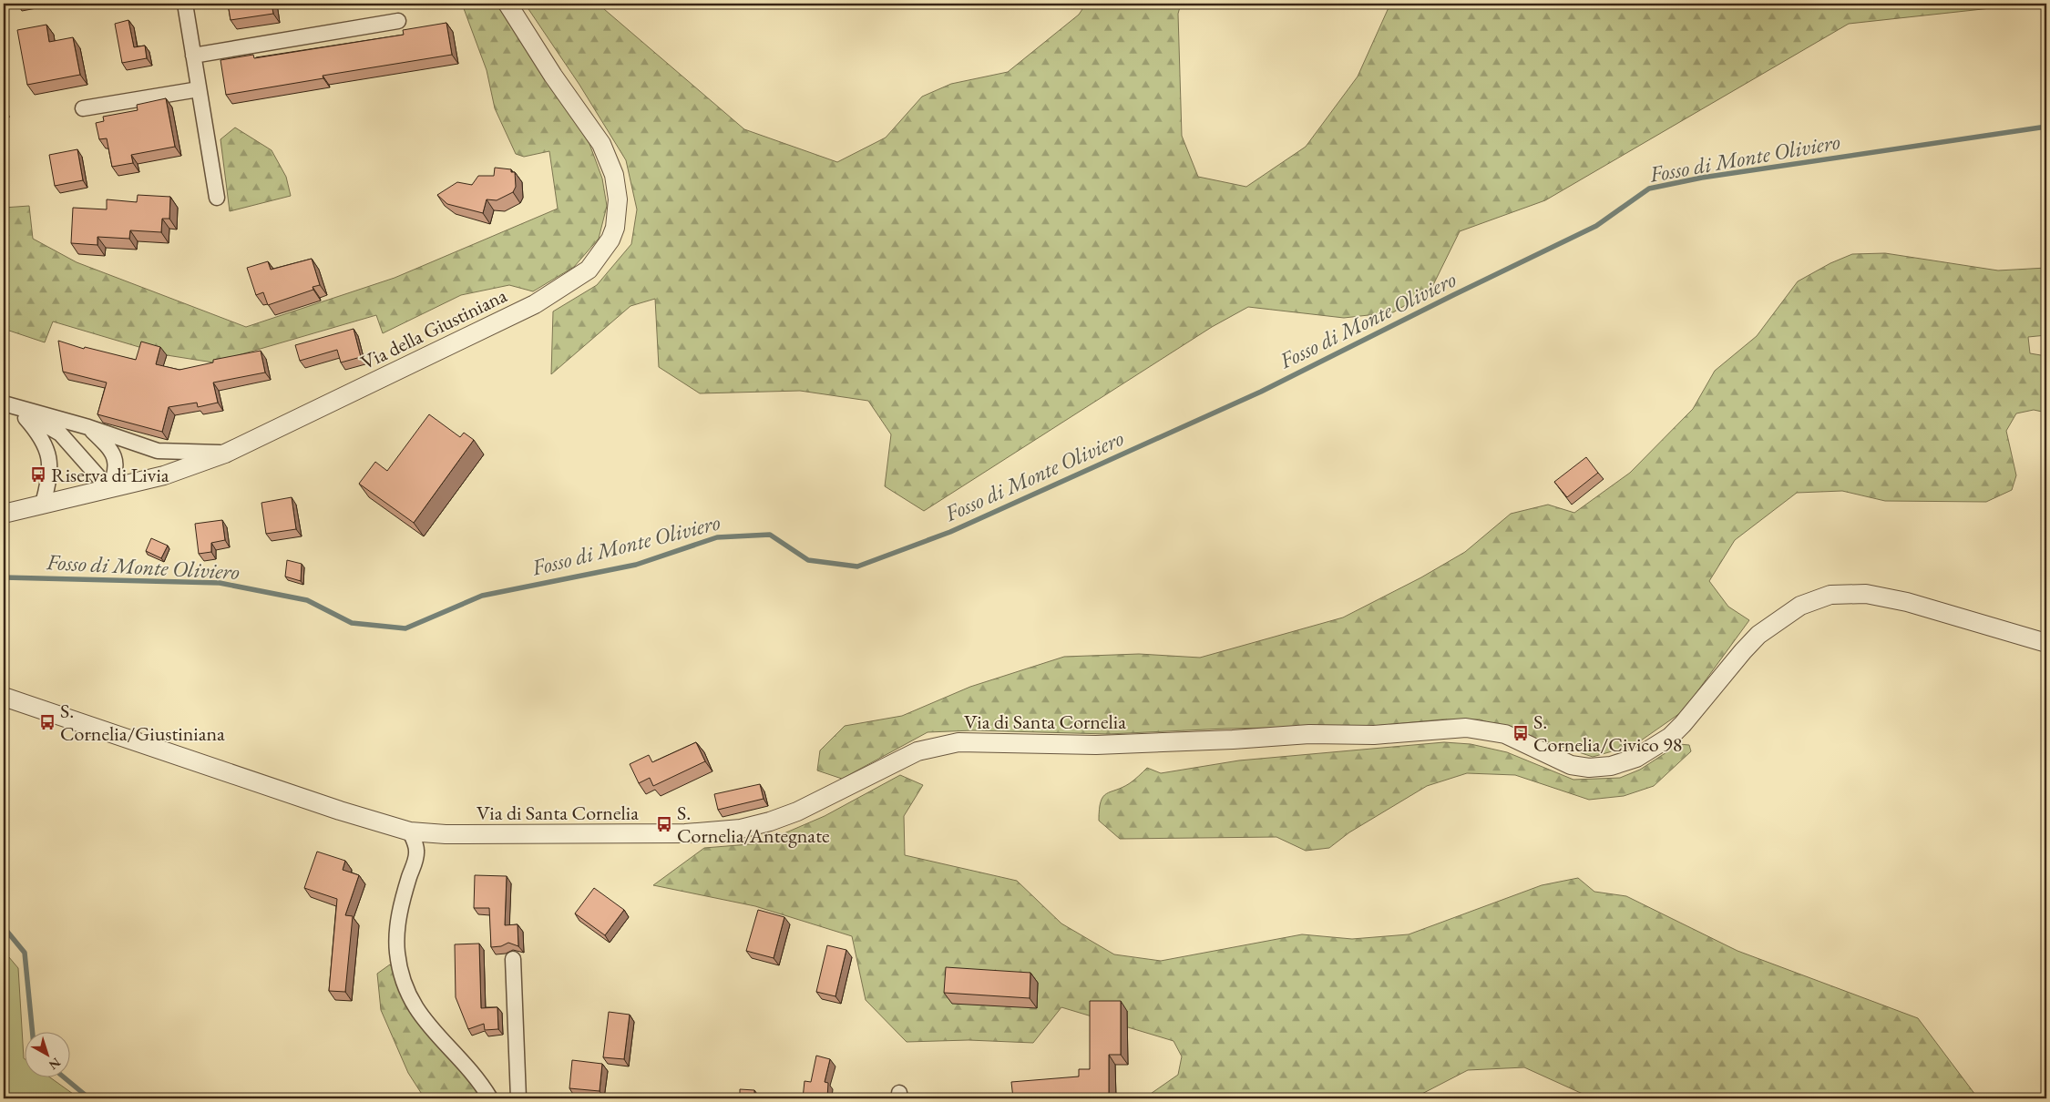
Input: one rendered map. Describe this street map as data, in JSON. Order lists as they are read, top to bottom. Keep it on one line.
{"streets":{"street":["Via della Giustiniana","Via di Santa Cornelia"]},"water":["Fosso di Monte Oliviero"],"places":{"bus stop":["Riserva di Livia","S. Cornelia/Giustiniana","S. Cornelia/Civico 98","S. Cornelia/Antegnate"]},"north":"bottom right"}
